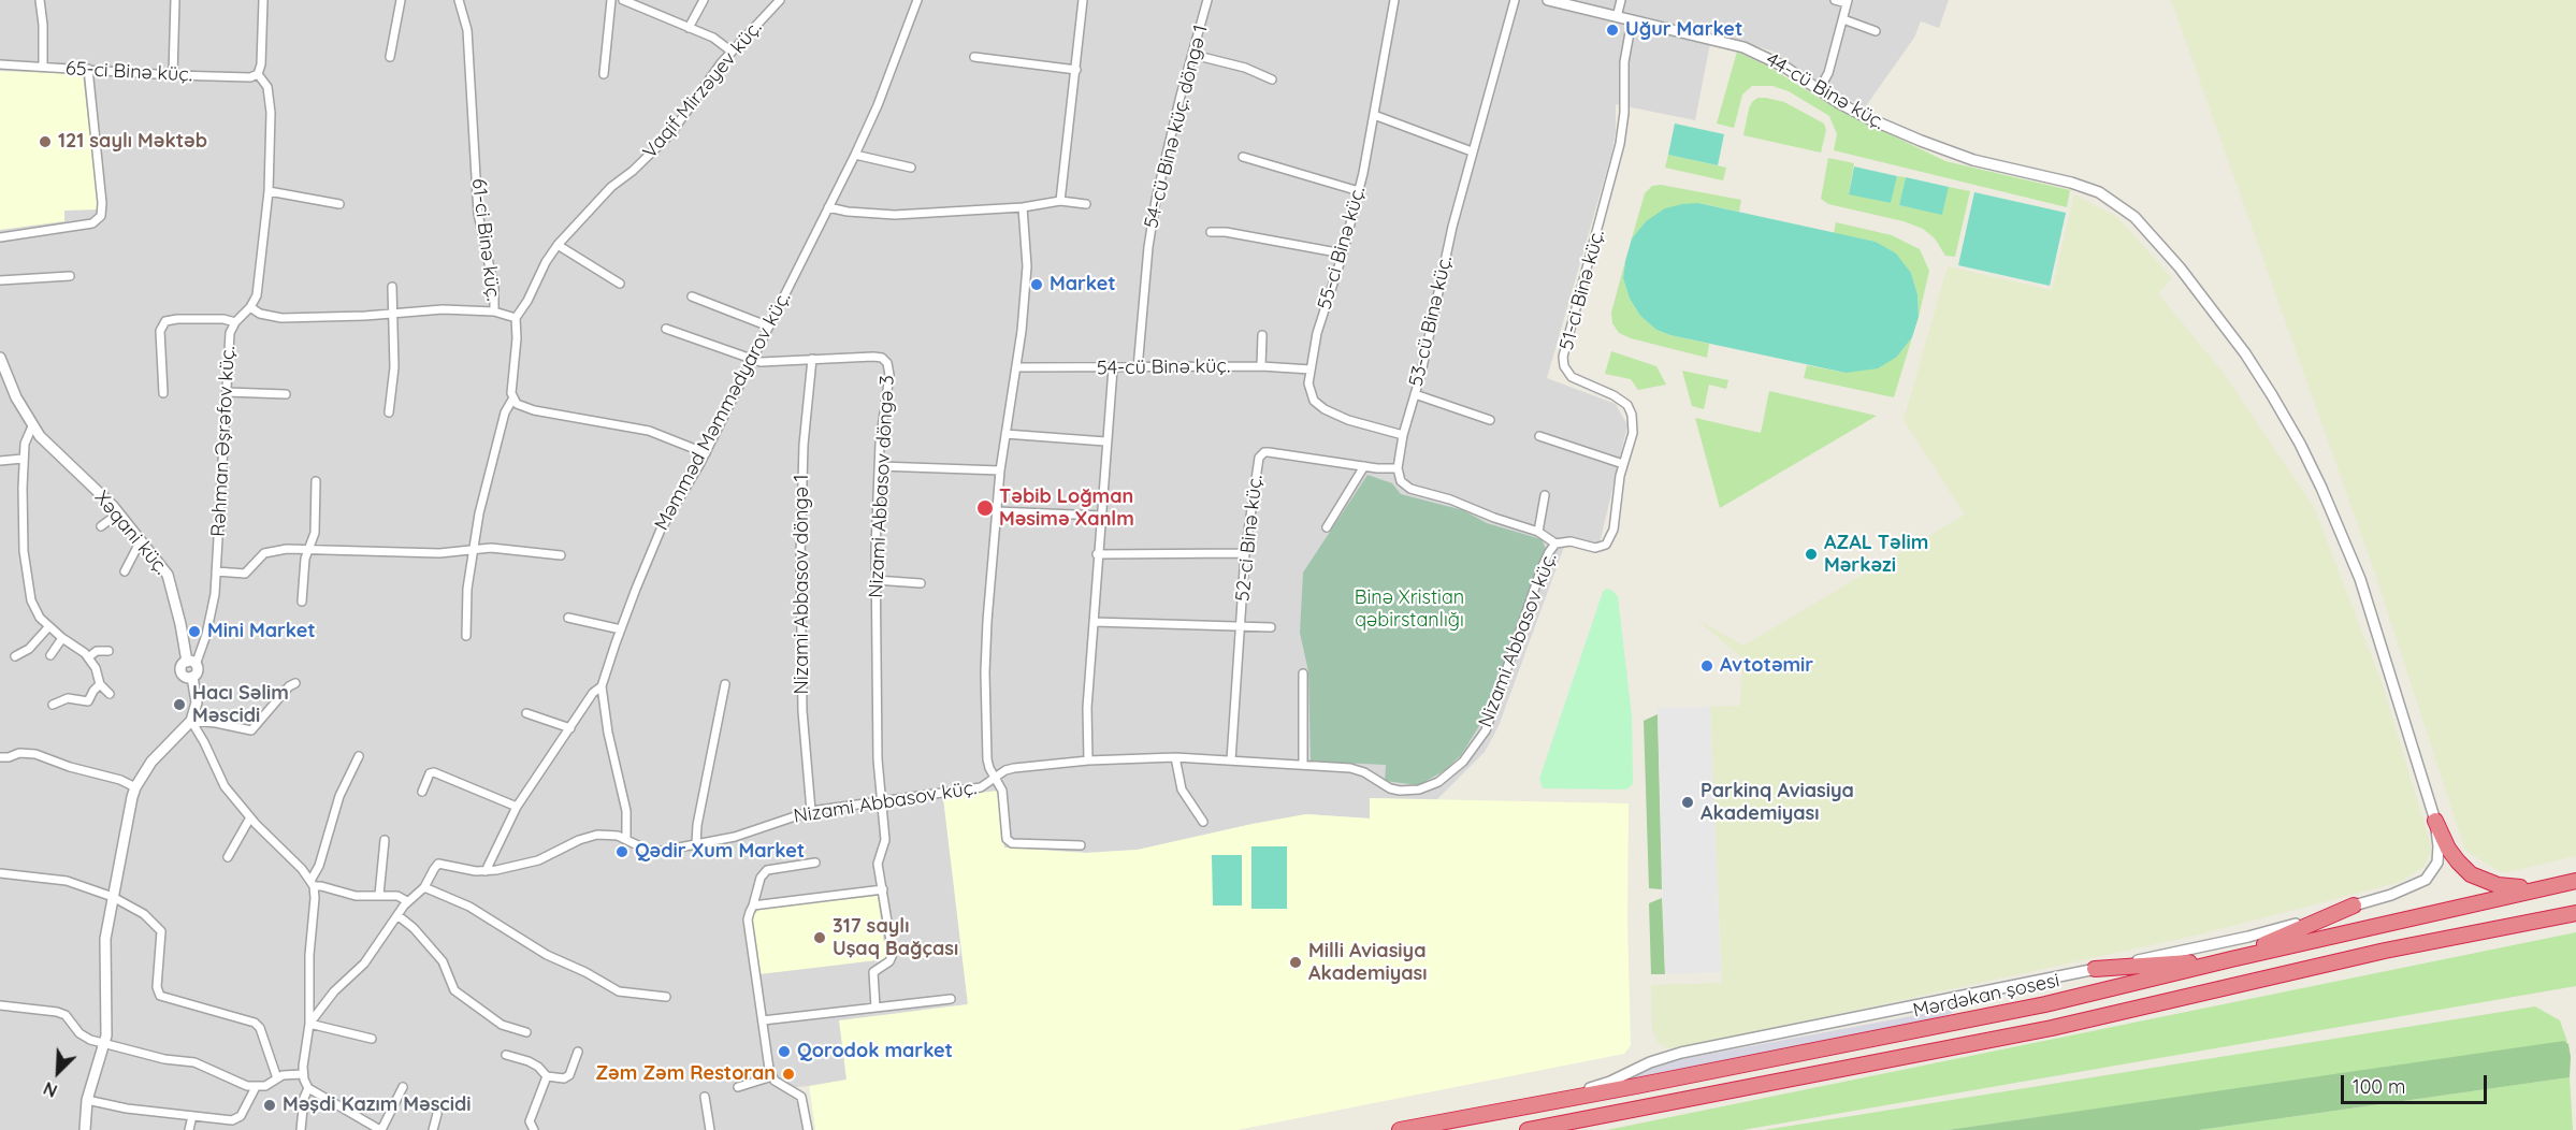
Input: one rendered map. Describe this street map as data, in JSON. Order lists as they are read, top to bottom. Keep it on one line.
{"streets":{"highway":["Mərdəkan şosesi"],"street":["65-ci Binə küç.","Vaqif Mirzəyev küç.","44-cü Binə küç.","54-cü Binə küç. döngə 1","61-ci Binə küç.","55-ci Binə küç.","51-ci Binə küç.","53-cü Binə küç.","54-cü Binə küç.","Məmməd Məmmədyarov küç.","Rəhman Əşrəfov küç.","Nizami Abbasov döngə 3","Xəqani küç.","52-ci Binə küç.","Nizami Abbasov döngə 1","Nizami Abbasov küç."]},"crossings":[["65-ci Binə küç.","Rəhman Əşrəfov küç."],["44-cü Binə küç.","51-ci Binə küç."],["44-cü Binə küç.","Mərdəkan şosesi"],["54-cü Binə küç. döngə 1","54-cü Binə küç."],["61-ci Binə küç.","Rəhman Əşrəfov küç."],["55-ci Binə küç.","53-cü Binə küç."],["55-ci Binə küç.","54-cü Binə küç."],["51-ci Binə küç.","Nizami Abbasov küç."],["53-cü Binə küç.","52-ci Binə küç."],["Məmməd Məmmədyarov küç.","Nizami Abbasov döngə 3"],["Məmməd Məmmədyarov küç.","Nizami Abbasov küç."],["Rəhman Əşrəfov küç.","Xəqani küç."],["Nizami Abbasov döngə 3","Nizami Abbasov döngə 1"],["Nizami Abbasov döngə 3","Nizami Abbasov küç."],["52-ci Binə küç.","Nizami Abbasov küç."],["Nizami Abbasov döngə 1","Nizami Abbasov küç."]],"parks":["Binə Xristian qəbirstanlığı"],"places":["Uğur Market","121 saylı Məktəb","Market","Təbib Loğman Məsimə Xanlm","AZAL Təlim Mərkəzi","Mini Market","Avtotəmir","Hacı Səlim Məscidi","Parkinq Aviasiya Akademiyası","Qədir Xum Market","317 saylı Uşaq Bağçası","Milli Aviasiya Akademiyası","Qorodok market","Zəm Zəm Restoran","Məşdi Kazım Məscidi"],"scale_bar":"100 m","north":"bottom left"}
